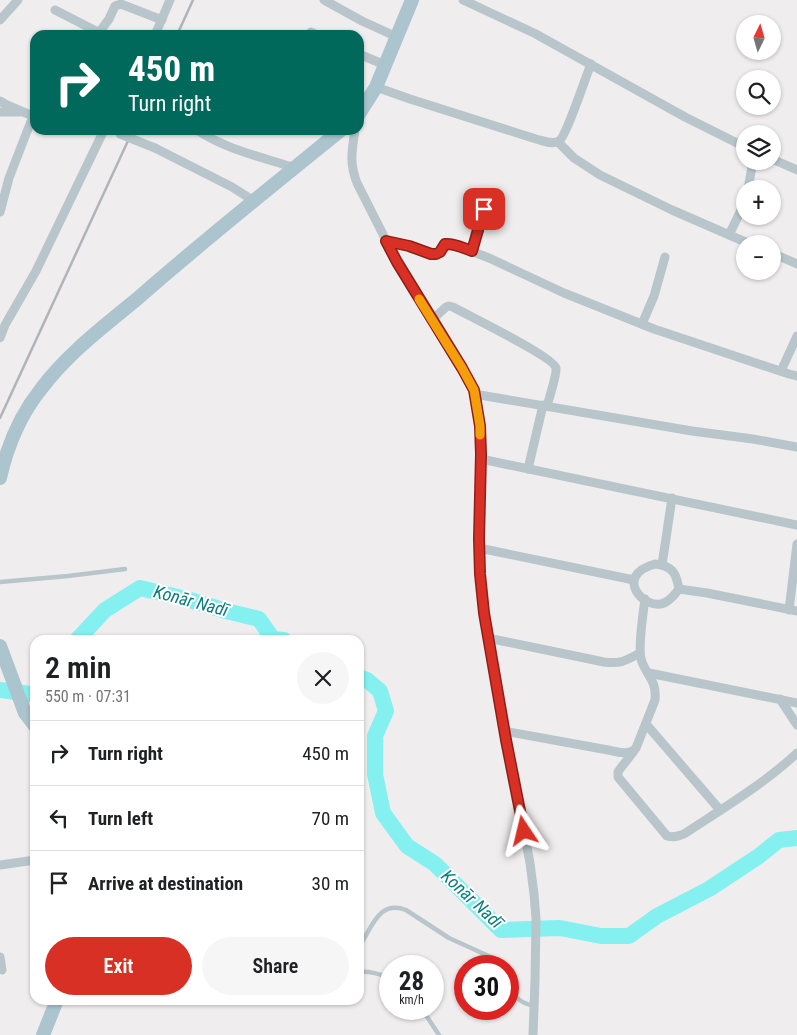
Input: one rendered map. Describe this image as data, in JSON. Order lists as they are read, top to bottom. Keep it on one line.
{"water":["Konār Nadī"],"north":"top","page":{"map_buttons":["+","−"],"turn":["450 m","Turn right"],"heading":["2 min","550 m · 07:31"],"list":[{"name":"Turn right","value":"450 m"},{"name":"Turn left","value":"70 m"},{"name":"Arrive at destination","value":"30 m"}],"buttons":["Exit","Share"],"speed":"28 km/h","limit":"30"}}
